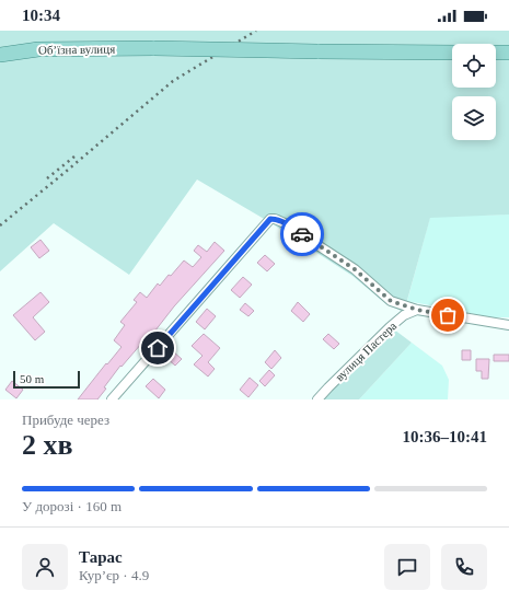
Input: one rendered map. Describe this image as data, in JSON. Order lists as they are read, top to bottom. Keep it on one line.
{"streets":{"main road":["Обʼїзна вулиця"],"street":["вулиця Пастера"]},"scale_bar":"50 m","page":{"status":"10:34","scale":"50 m","heading":["2 хв","Прибуде через","10:36–10:41"],"panel":["Тарас","Кур’єр · 4.9"],"bar":"У дорозі · 160 m"}}
